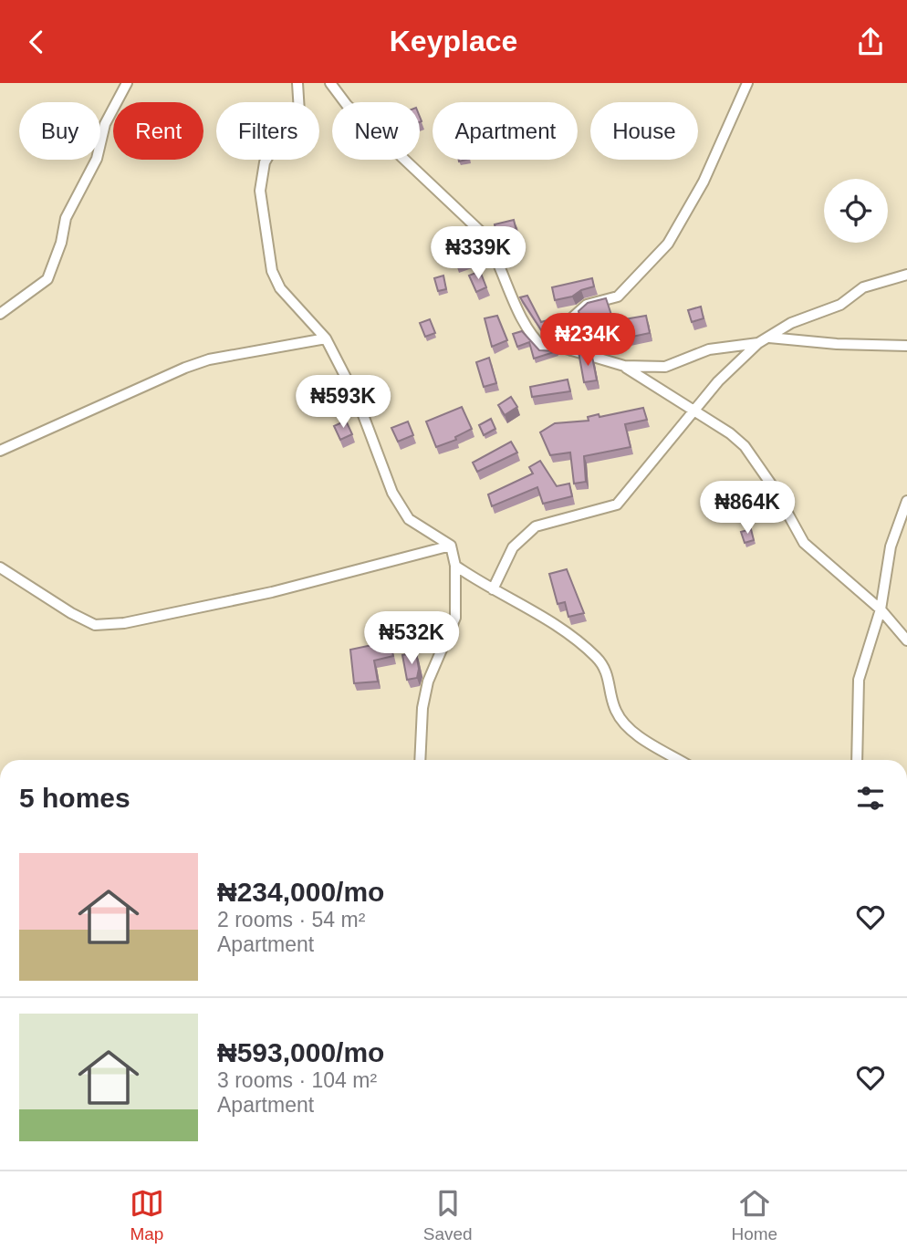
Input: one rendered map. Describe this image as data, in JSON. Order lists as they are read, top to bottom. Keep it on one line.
{"page":{"header":"Keyplace","chip":["Buy","Rent","Filters","New","Apartment","House"],"price":["₦339K","₦234K","₦593K","₦864K","₦532K"],"heading":"5 homes","list":[{"name":"₦234,000/mo","note":"2 rooms · 54 m² · Apartment"},{"name":"₦593,000/mo","note":"3 rooms · 104 m² · Apartment"}],"tabs":["Map","Saved","Home"]}}
